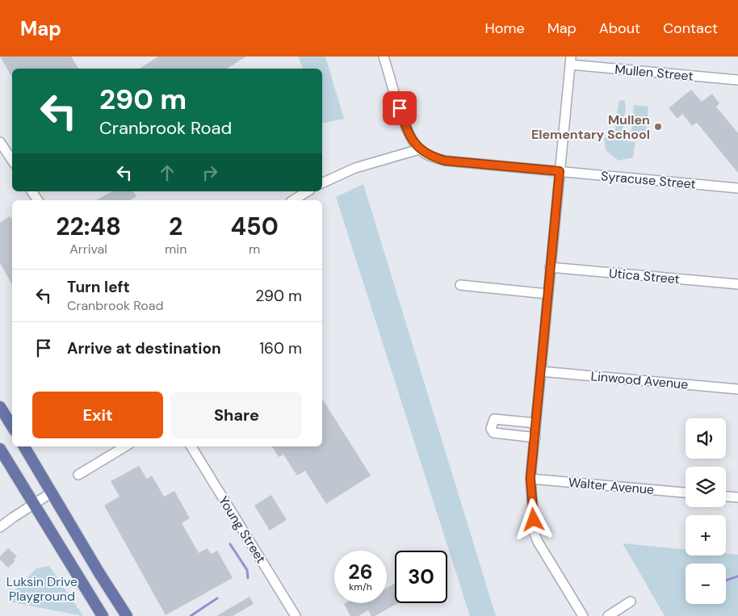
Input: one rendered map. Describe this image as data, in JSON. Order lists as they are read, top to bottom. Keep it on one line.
{"streets":{"street":["Mullen Street","Syracuse Street","Utica Street","Linwood Avenue","Walter Avenue","Young Street"]},"parks":["Luksin Drive Playground"],"places":["Mullen Elementary School"],"page":{"header":"Map","nav":["Home","Map","About","Contact"],"turn":["290 m","Cranbrook Road"],"eta":["22:48","Arrival","2","min","450","m"],"list":[{"name":"Turn left","note":"Cranbrook Road","value":"290 m"},{"name":"Arrive at destination","value":"160 m"}],"buttons":["Exit","Share"],"map_buttons":["+","−"],"speed":"26 km/h","limit":"30"}}
